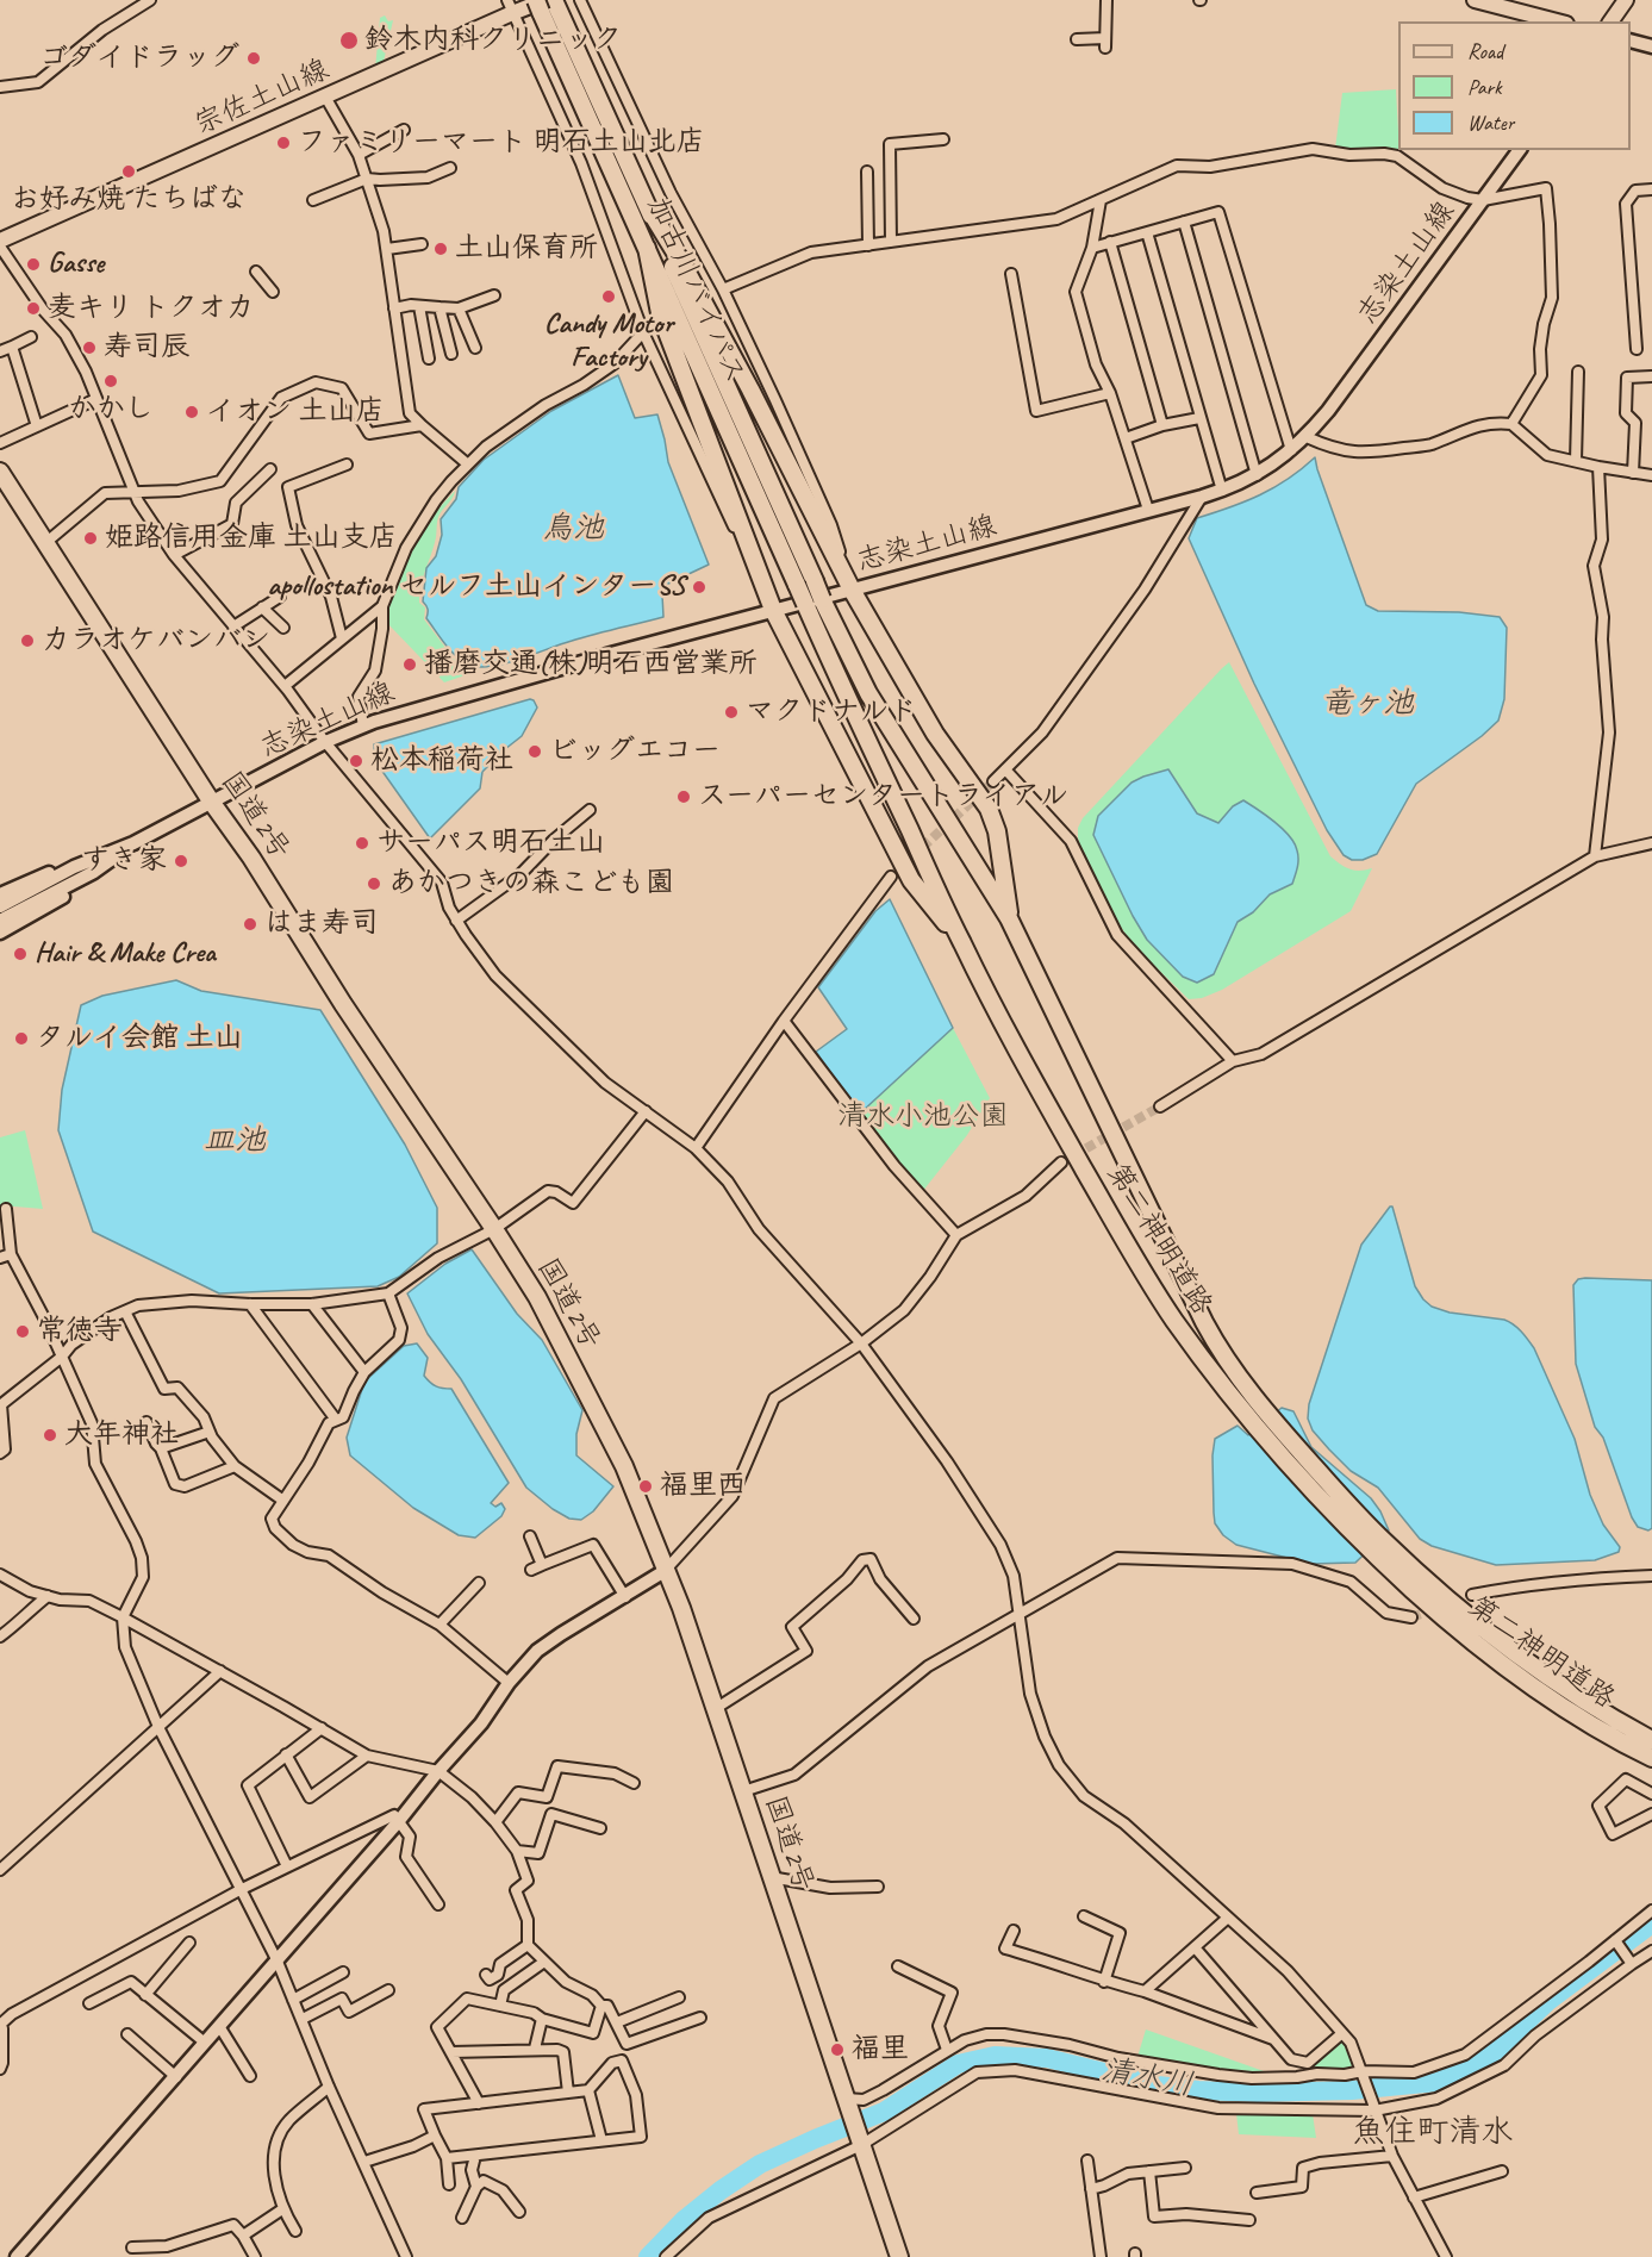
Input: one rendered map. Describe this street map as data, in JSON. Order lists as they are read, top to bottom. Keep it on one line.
{"streets":{"highway":["加古川バイパス","国道2号","第二神明道路"],"main road":["宗佐土山線","志染土山線"]},"crossings":[["宗佐土山線","加古川バイパス"],["志染土山線","国道2号"],["加古川バイパス","第二神明道路"]],"districts":["魚住町清水"],"water":["鳥池","竜ヶ池","皿池","清水川"],"parks":["清水小池公園"],"places":["鈴木内科クリニック","ゴダイドラッグ","ファミリーマート 明石土山北店","お好み焼 たちばな","土山保育所","Gasse","Candy Motor Factory","麦キリ トクオカ","寿司辰","かかし","イオン 土山店","姫路信用金庫 土山支店","apollostation セルフ土山インターSS","カラオケバンバン","播磨交通(株)明石西営業所","マクドナルド","ビッグエコー","松本稲荷社","スーパーセンタートライアル","サーパス明石土山","すき家","あかつきの森こども園","はま寿司","Hair & Make Crea","タルイ会館 土山","常徳寺","大年神社","福里西","福里"],"legend":["Road","Park","Water"]}
